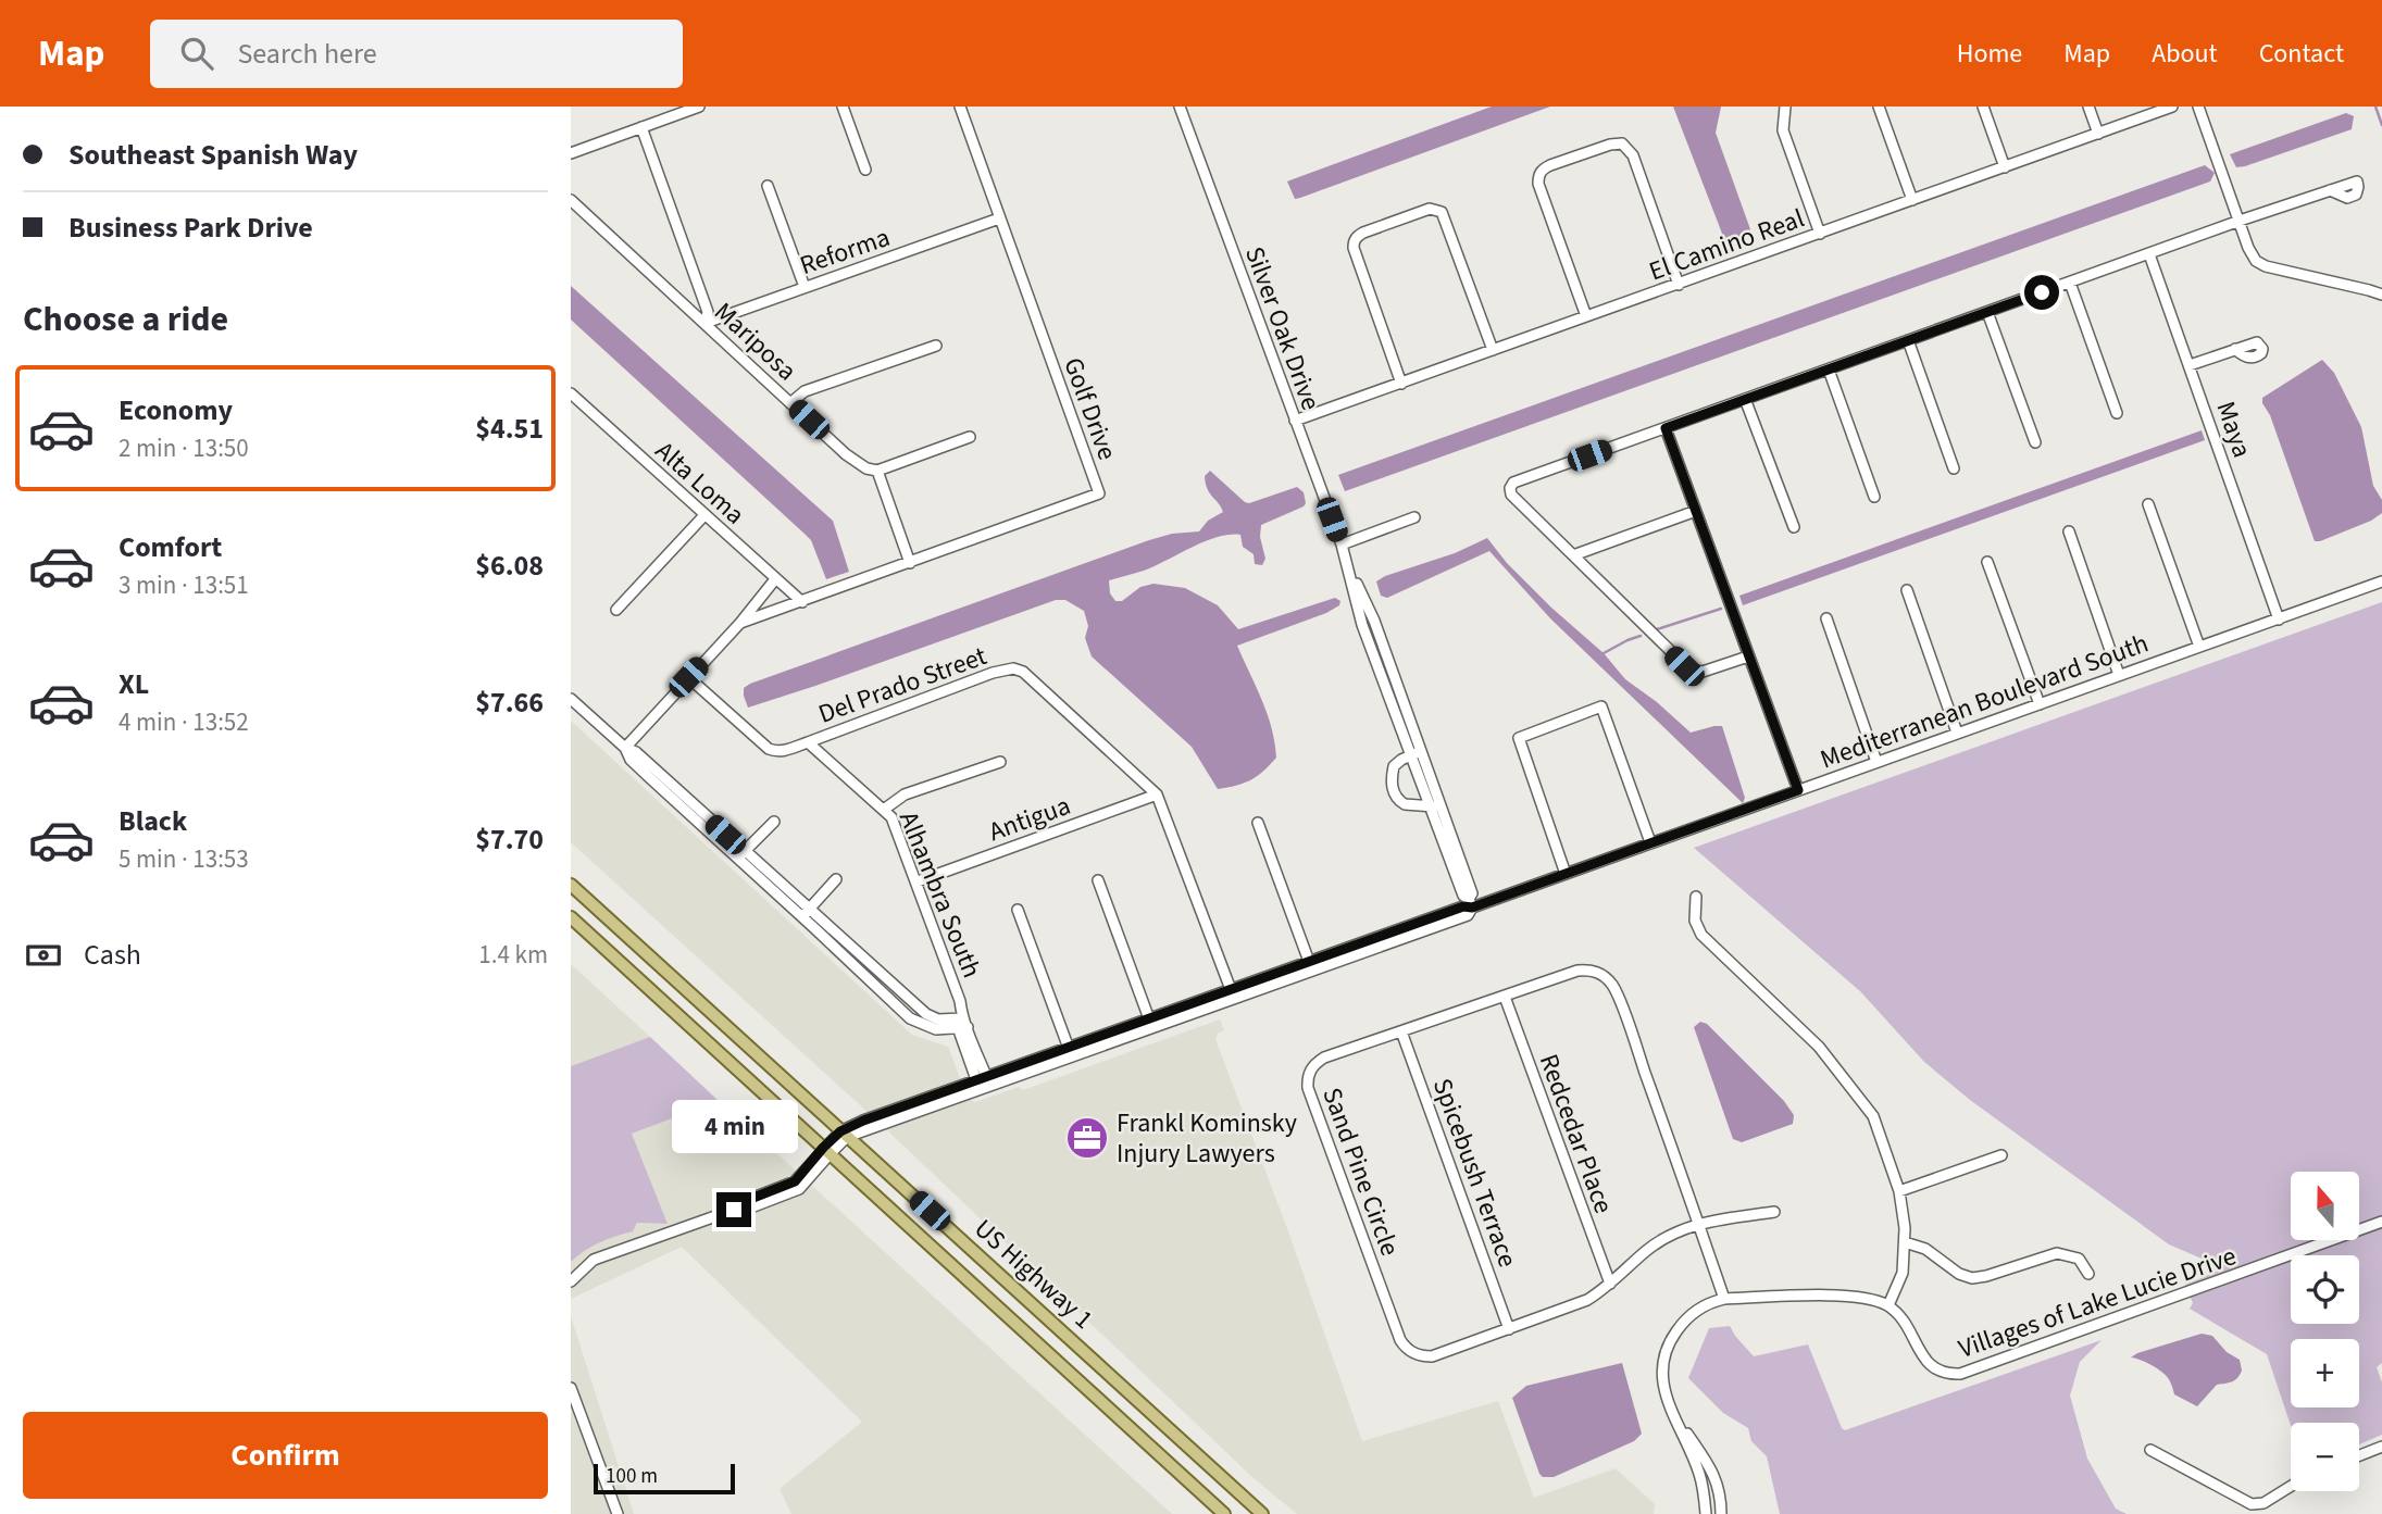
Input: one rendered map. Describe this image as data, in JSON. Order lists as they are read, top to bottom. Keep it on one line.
{"streets":{"main road":["US Highway 1"],"street":["El Camino Real","Reforma","Silver Oak Drive","Mariposa","Golf Drive","Maya","Alta Loma","Del Prado Street","Mediterranean Boulevard South","Antigua","Alhambra South","Redcedar Place","Sand Pine Circle","Spicebush Terrace","Villages of Lake Lucie Drive"]},"crossings":[["El Camino Real","Silver Oak Drive"],["Reforma","Mariposa"],["Reforma","Golf Drive"],["Silver Oak Drive","Mediterranean Boulevard South"],["Golf Drive","Alta Loma"],["Maya","Mediterranean Boulevard South"],["Del Prado Street","Mediterranean Boulevard South"],["Del Prado Street","Antigua"],["Del Prado Street","Alhambra South"],["Mediterranean Boulevard South","Alhambra South"],["Mediterranean Boulevard South","US Highway 1"],["Antigua","Alhambra South"],["Redcedar Place","Sand Pine Circle"],["Sand Pine Circle","Spicebush Terrace"]],"places":{"office":["Frankl Kominsky Injury Lawyers"]},"scale_bar":"100 m","north":"top","page":{"header":"Map","search":"Search here","nav":["Home","Map","About","Contact"],"banner":["Southeast Spanish Way","Business Park Drive"],"heading":"Choose a ride","list":[{"name":"Economy","note":"2 min · 13:50","value":"$4.51"},{"name":"Comfort","note":"3 min · 13:51","value":"$6.08"},{"name":"XL","note":"4 min · 13:52","value":"$7.66"},{"name":"Black","note":"5 min · 13:53","value":"$7.70"}],"pay":["Cash","1.4 km"],"bubble":"4 min","map_buttons":["+","−"],"buttons":"Confirm","scale":"100 m"}}
